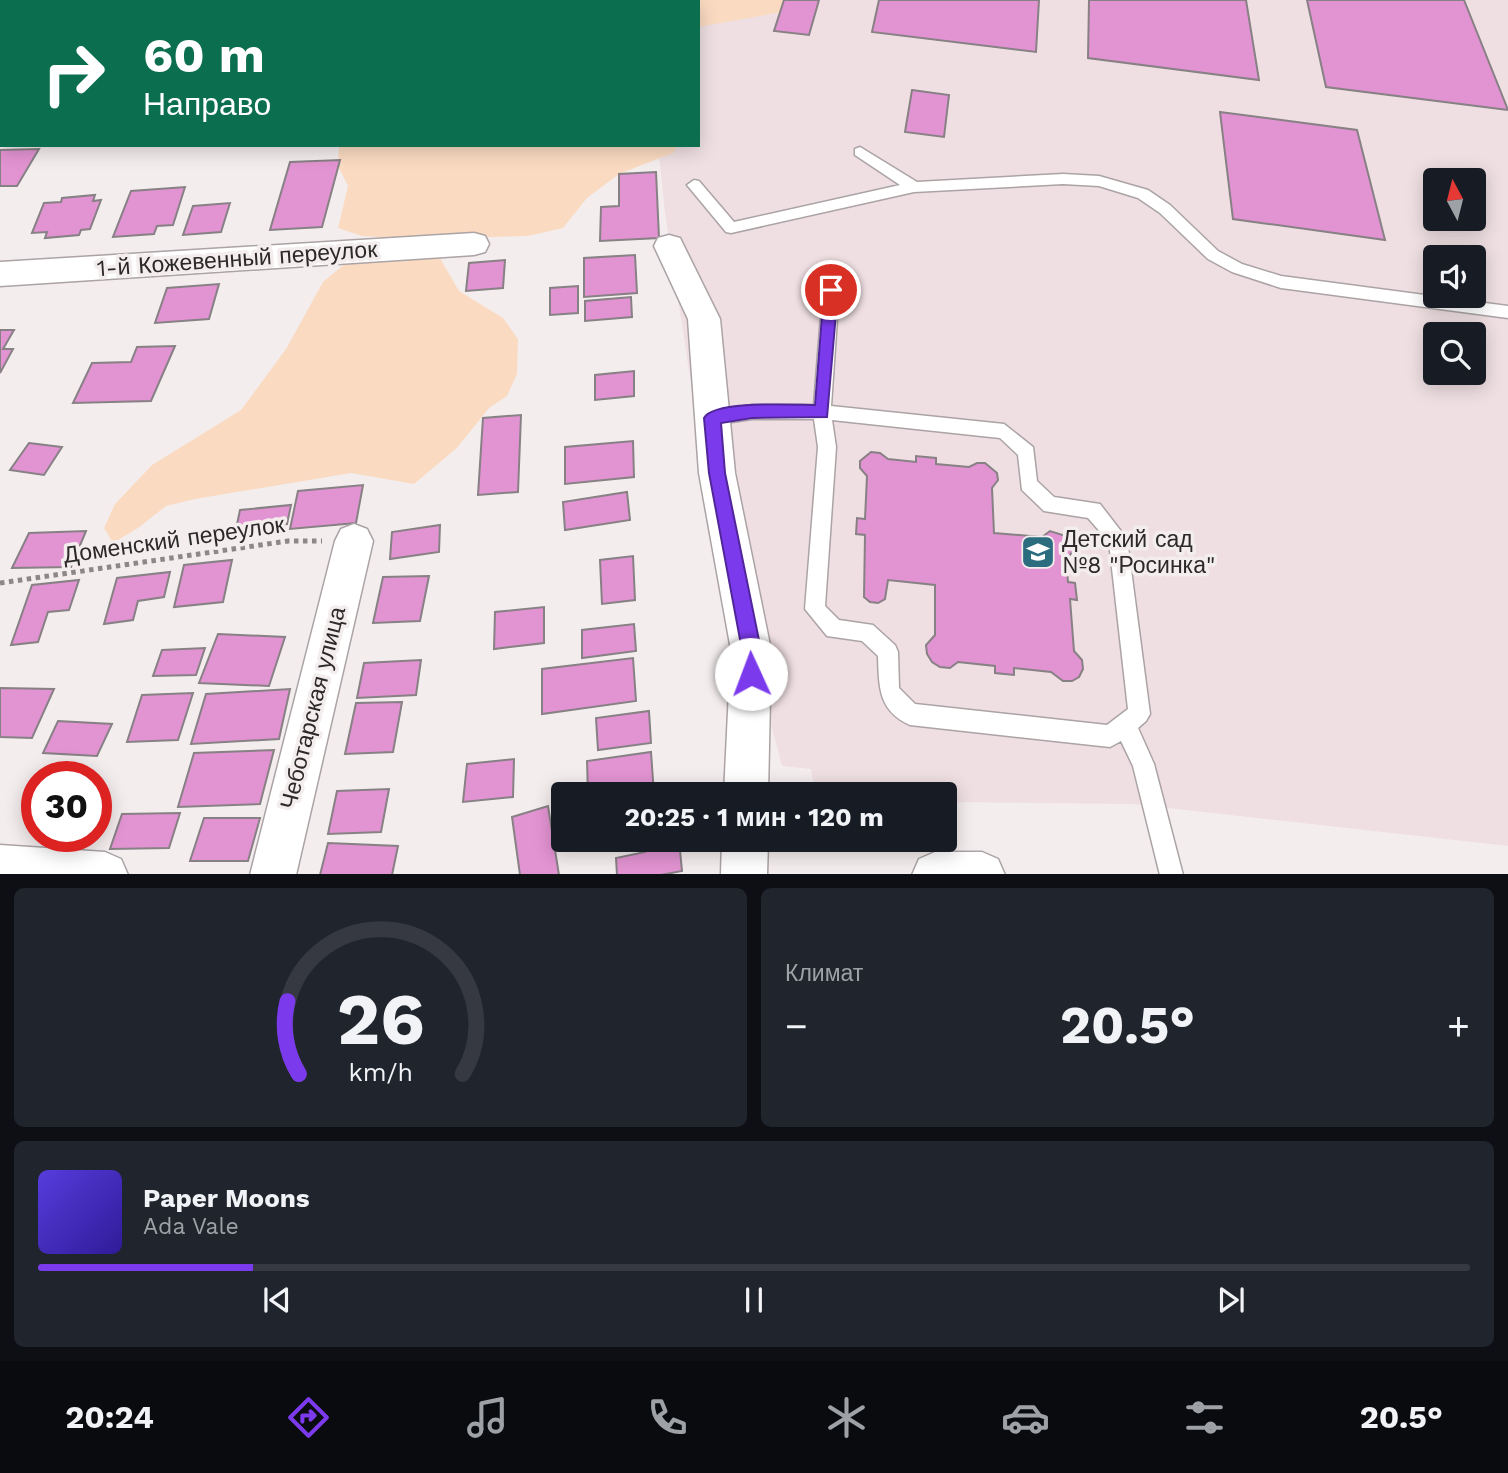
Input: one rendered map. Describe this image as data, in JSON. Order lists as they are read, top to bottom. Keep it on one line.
{"streets":{"street":["1-й Кожевенный переулок","Чеботарская улица"],"path":["Доменский переулок"]},"crossings":[["Доменский переулок","Чеботарская улица"]],"places":{"school or university":["Детский сад №8 \"Росинка\""]},"north":"top","page":{"turn":["60 m","Направо"],"limit":"30","trip":"20:25 · 1 мин · 120 m","tile":"Климат","heat":["−","20.5°","+"],"song":["Paper Moons","Ada Vale"],"tabs":["20:24","20.5°"],"gauge":["26","km/h"]}}
